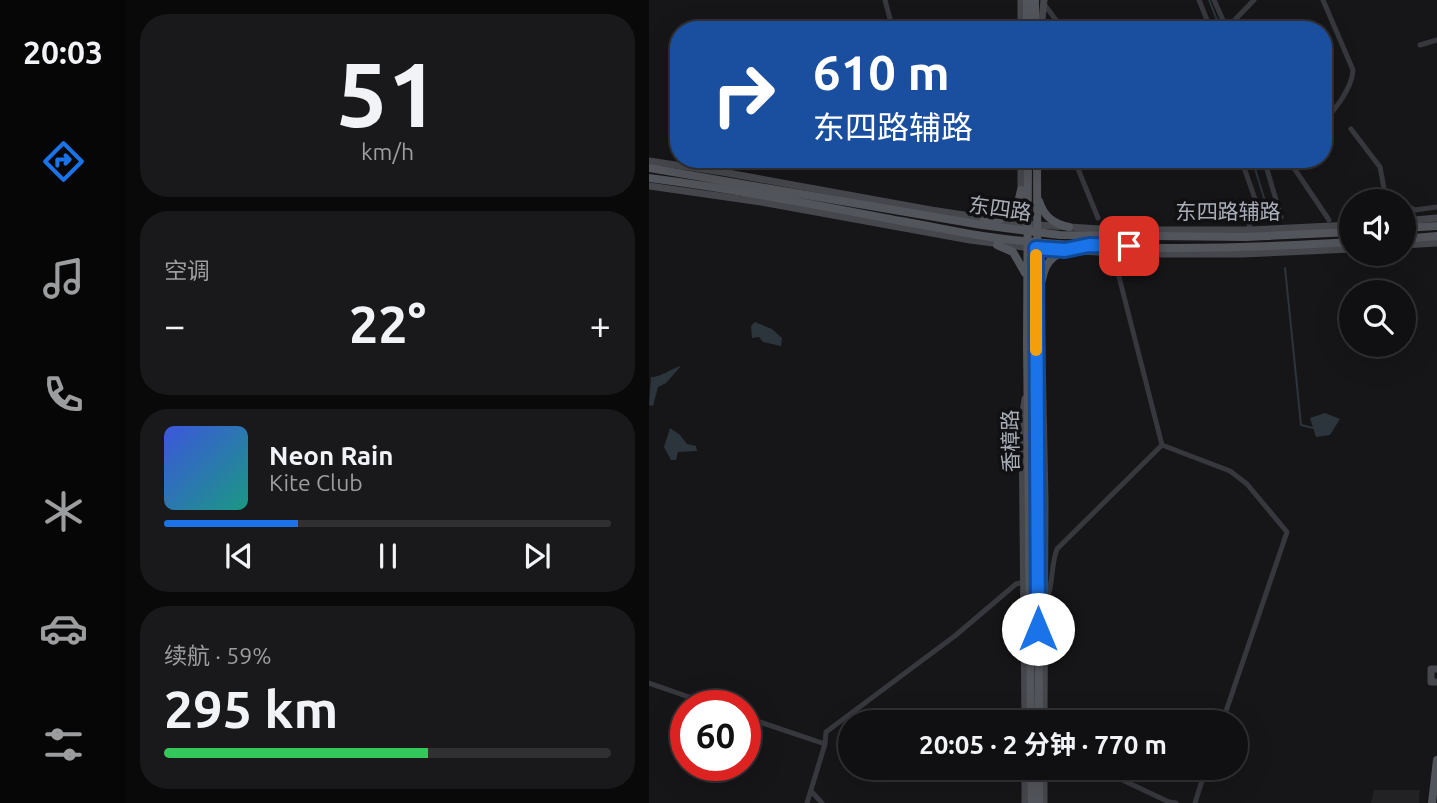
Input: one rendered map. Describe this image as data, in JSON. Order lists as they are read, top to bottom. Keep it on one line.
{"streets":{"main road":["东四路","东四路辅路","香樟路"]},"crossings":[["东四路","东四路辅路"],["东四路","香樟路"],["东四路辅路","香樟路"]],"page":{"tabs":"20:03","tile":[["51","km/h"],"空调",["续航 · 59%","295 km"]],"turn":["610 m","东四路辅路"],"heat":["−","22°","+"],"song":["Neon Rain","Kite Club"],"limit":"60","trip":"20:05 · 2 分钟 · 770 m"}}
